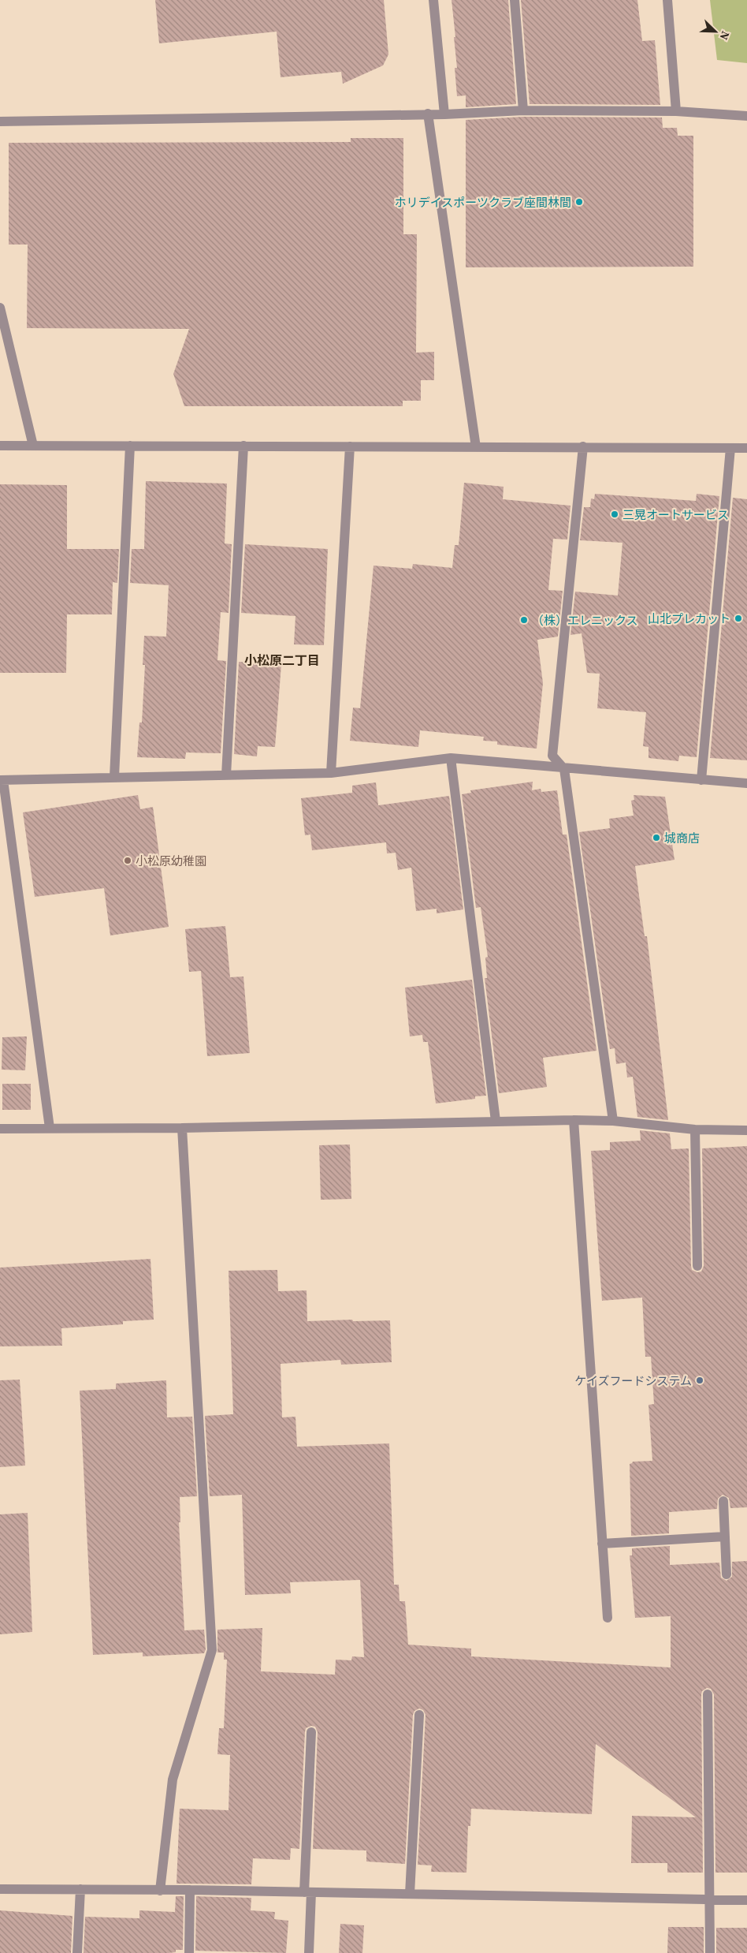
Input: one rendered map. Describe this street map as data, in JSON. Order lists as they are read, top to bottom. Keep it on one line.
{"districts":["小松原二丁目"],"places":["ホリデイスポーツクラブ座間林間","三晃オートサービス","山北プレカット","（株）エレニックス","城商店","小松原幼稚園","ケイズフードシステム"],"north":"bottom right"}
